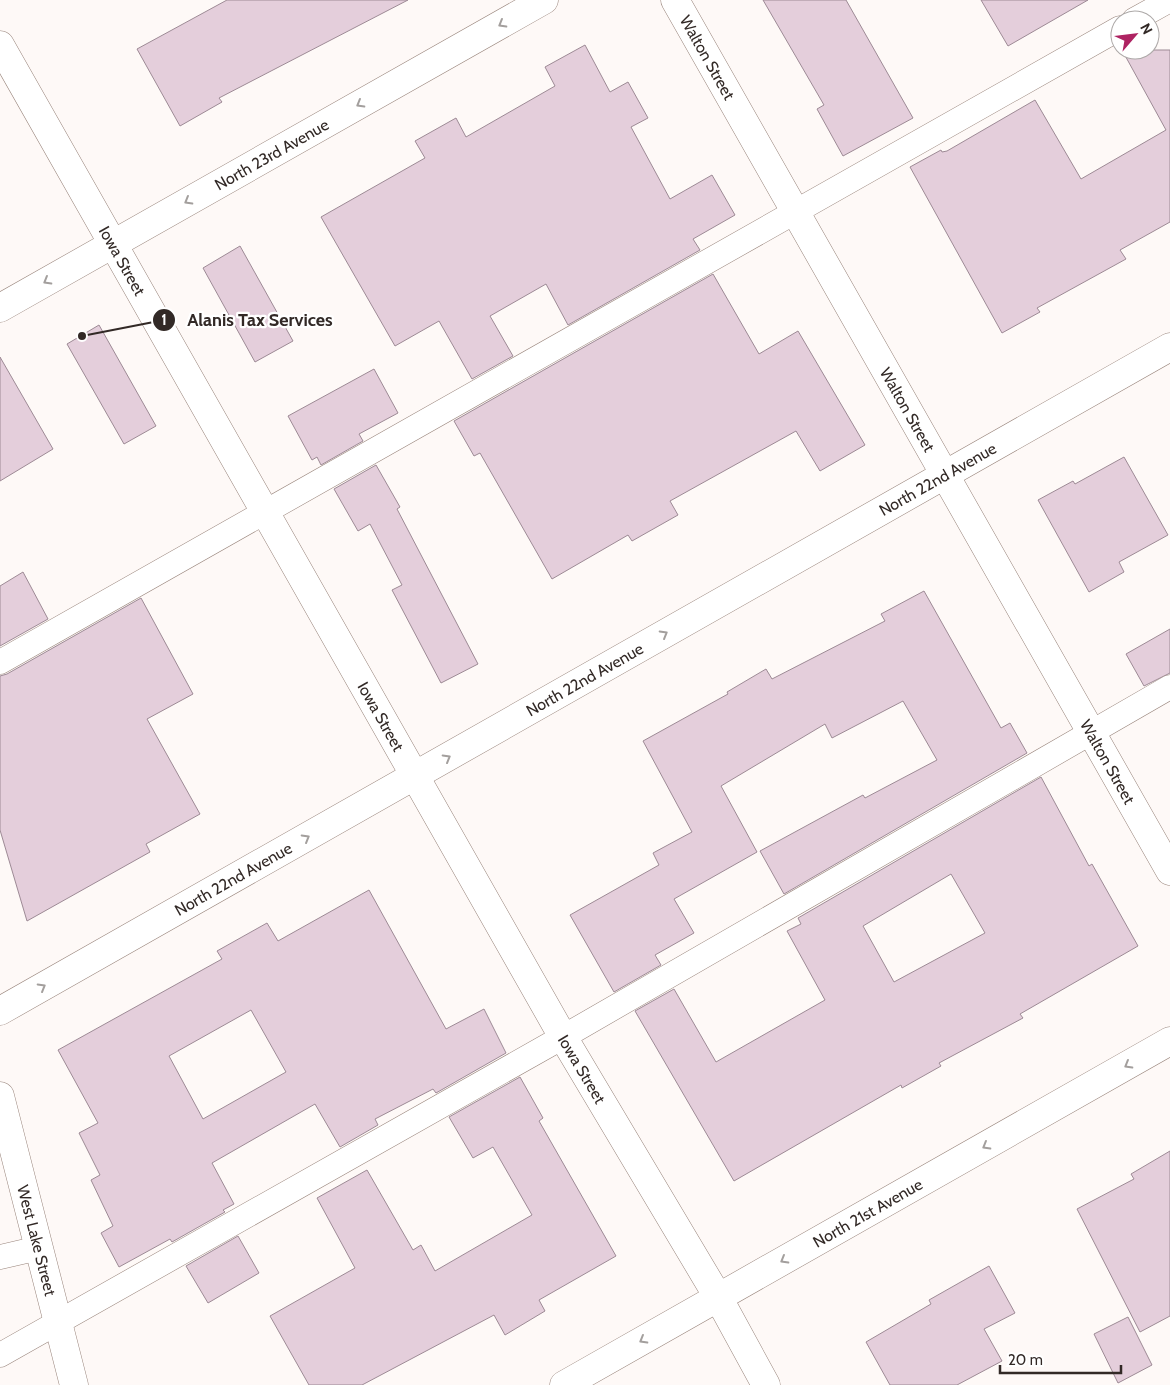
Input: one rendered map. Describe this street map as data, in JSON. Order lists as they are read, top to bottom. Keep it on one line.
{"streets":{"street":["Walton Street","North 23rd Avenue","Iowa Street","North 22nd Avenue","North 21st Avenue","West Lake Street"]},"crossings":[["Walton Street","North 22nd Avenue"],["North 23rd Avenue","Iowa Street"],["Iowa Street","North 22nd Avenue"],["Iowa Street","North 21st Avenue"]],"one_way":["North 23rd Avenue","North 22nd Avenue","North 21st Avenue"],"places":["Alanis Tax Services"],"scale_bar":"20 m","north":"top right"}
